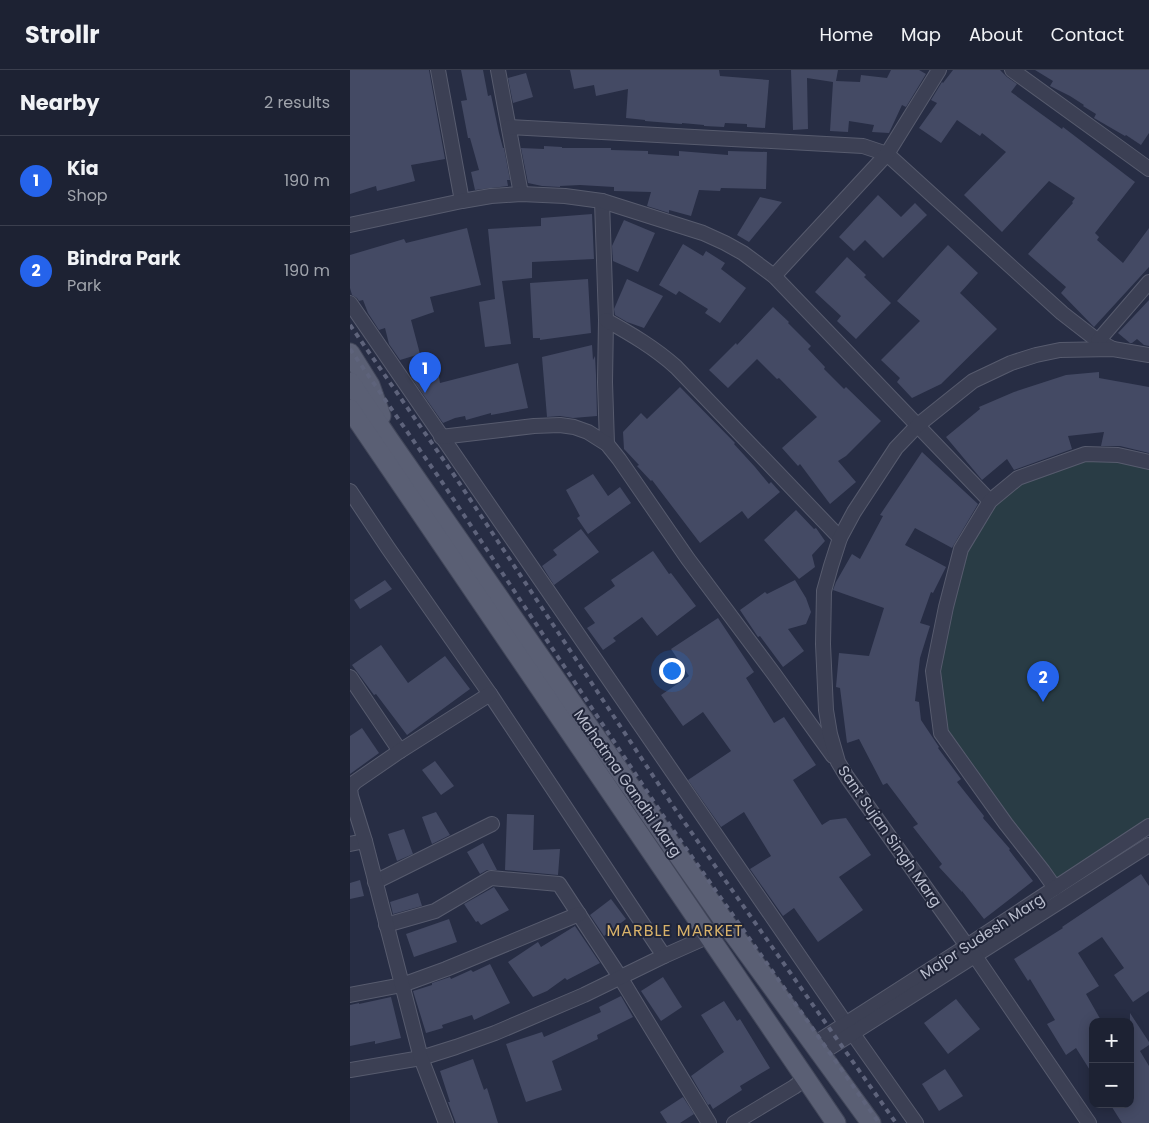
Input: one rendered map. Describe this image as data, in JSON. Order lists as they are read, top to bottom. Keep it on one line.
{"streets":{"main road":["Mahatma Gandhi Marg"],"street":["Sant Sujan Singh Marg","Major Sudesh Marg"]},"crossings":[["Mahatma Gandhi Marg","Major Sudesh Marg"],["Sant Sujan Singh Marg","Major Sudesh Marg"]],"districts":["MARBLE MARKET"],"page":{"header":"Strollr","nav":["Home","Map","About","Contact"],"heading":["Nearby","2 results"],"list":[{"mark":"1","name":"Kia","note":"Shop","value":"190 m"},{"mark":"2","name":"Bindra Park","note":"Park","value":"190 m"}],"pins":["1","2"],"map_buttons":["+","−"]}}
